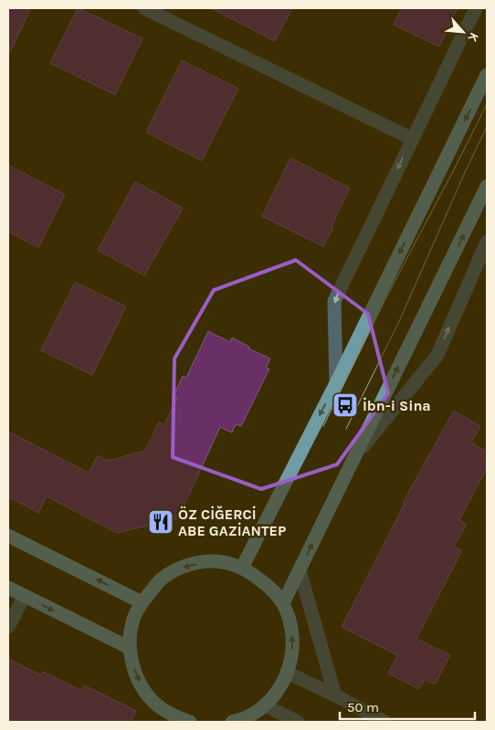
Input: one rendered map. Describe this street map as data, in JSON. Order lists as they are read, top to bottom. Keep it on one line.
{"places":{"bus stop":["İbn-i Sina"],"restaurant":["ÖZ CİĞERCİ ABE GAZİANTEP"]},"scale_bar":"50 m","north":"bottom right"}
